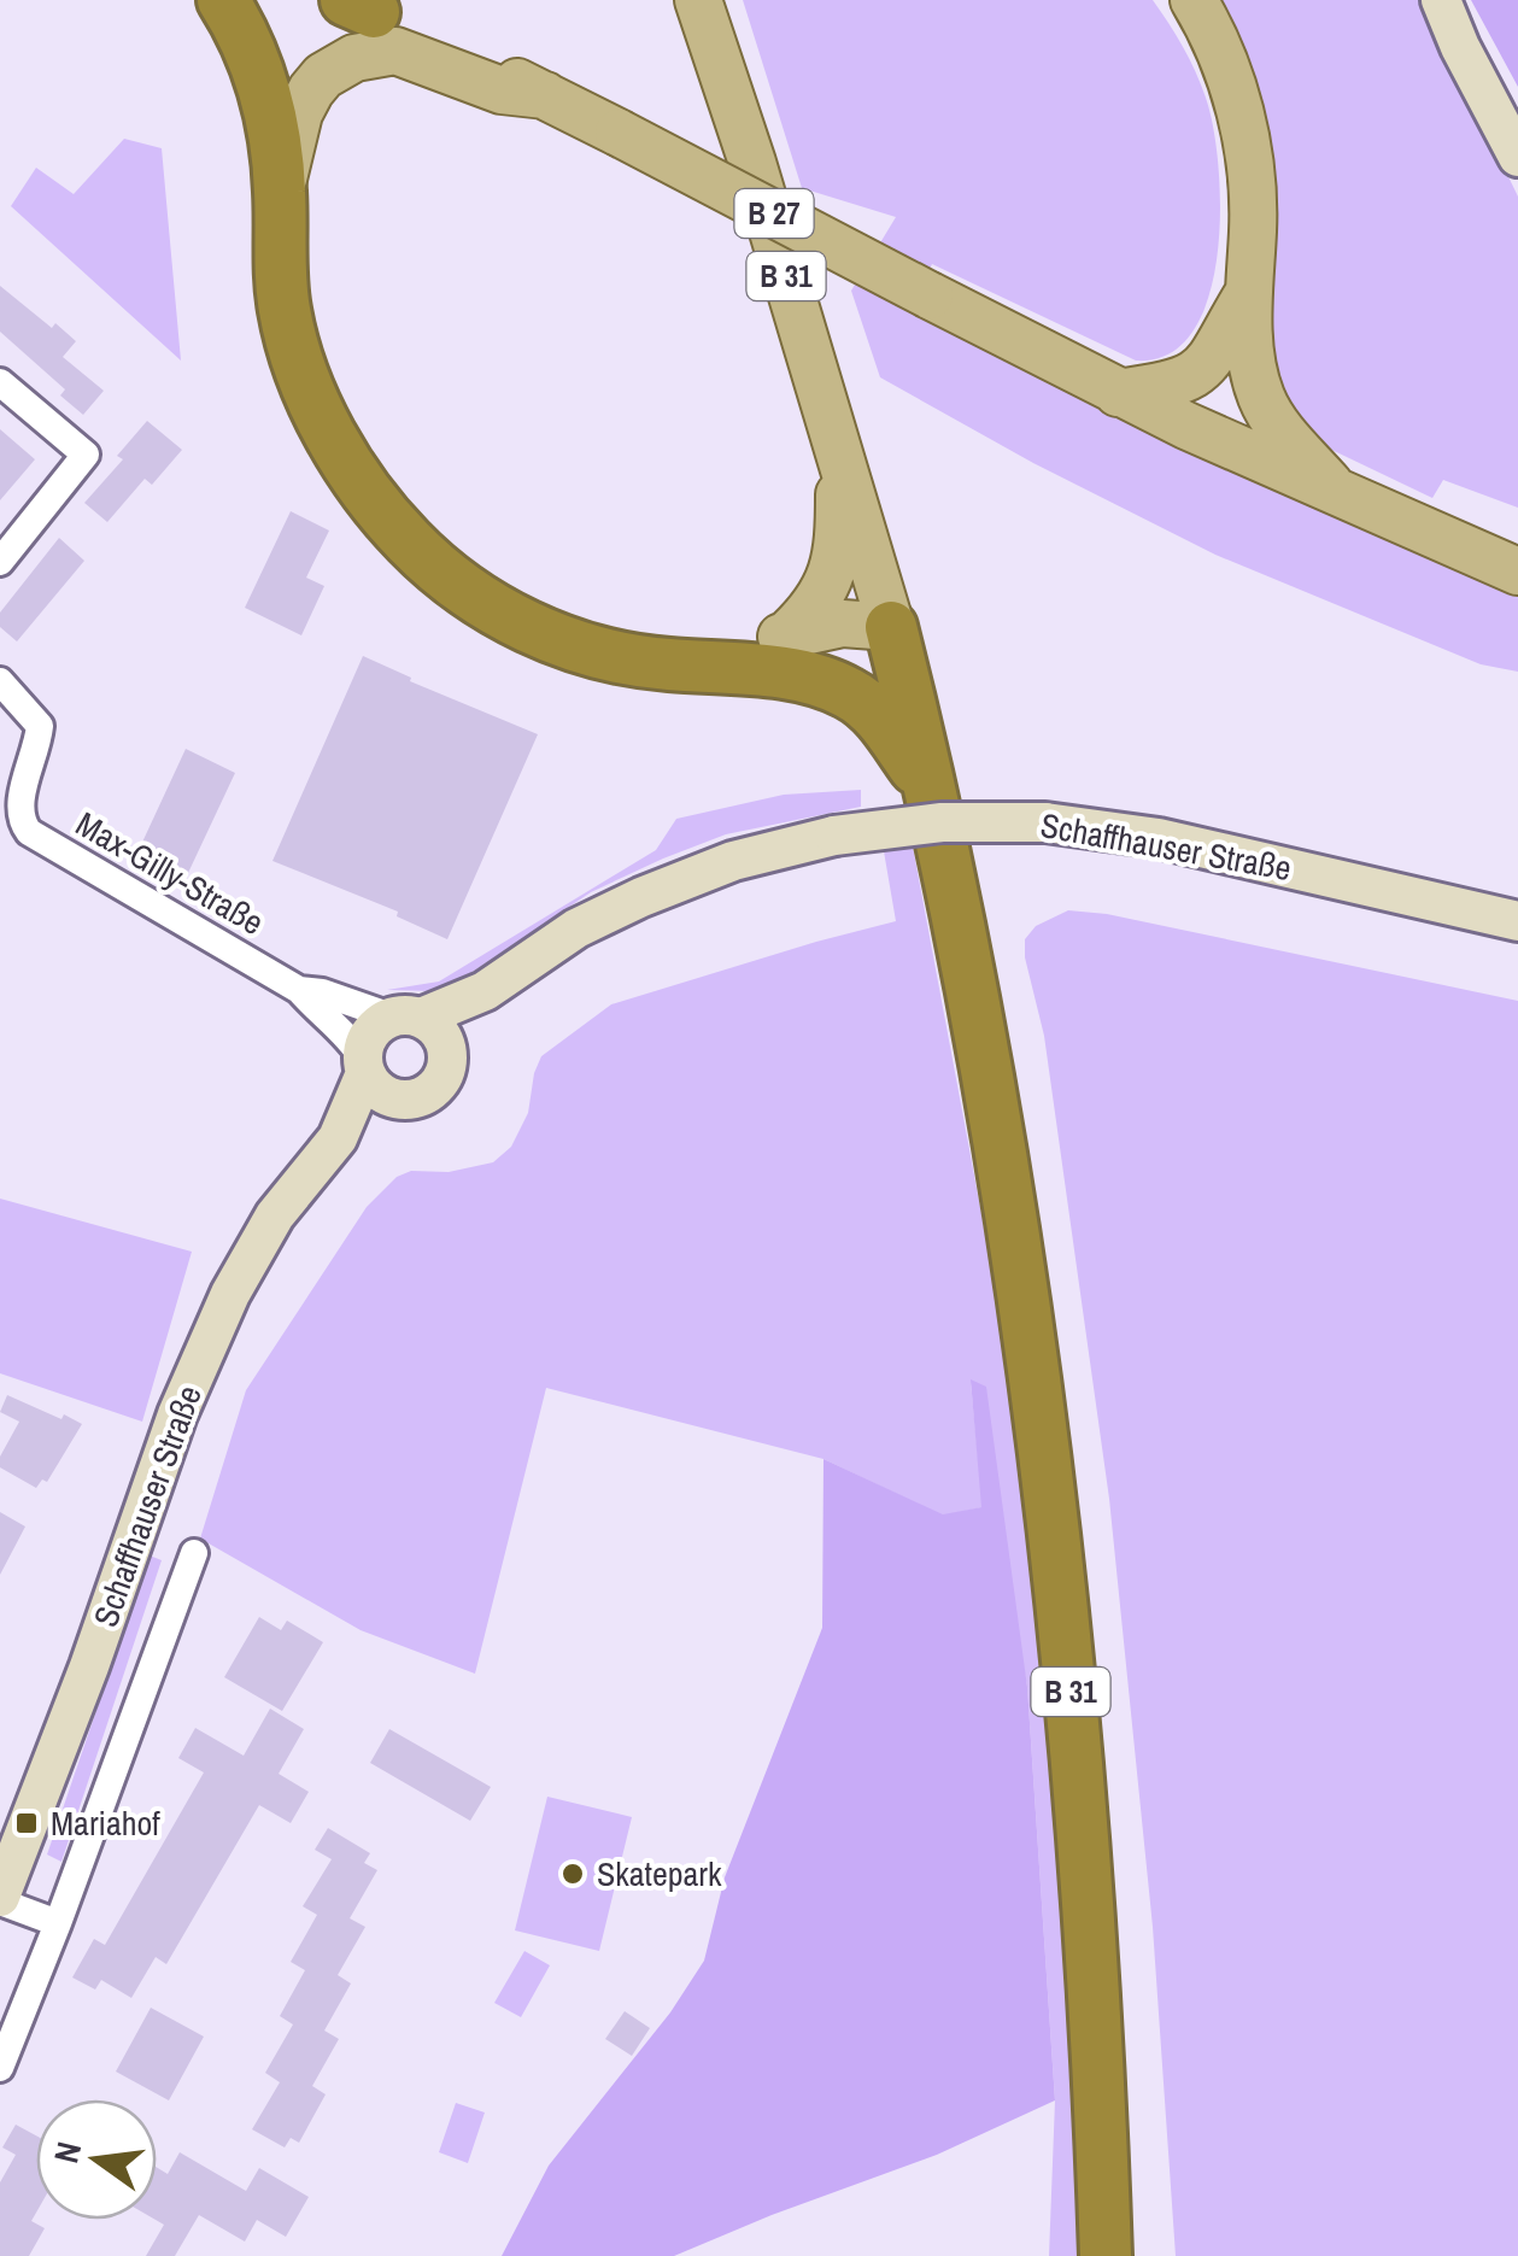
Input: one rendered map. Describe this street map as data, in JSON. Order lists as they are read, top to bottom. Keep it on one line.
{"streets":{"highway":["B 31"],"main road":["B 27","Schaffhauser Straße"],"street":["Max-Gilly-Straße"]},"crossings":[["Schaffhauser Straße","Max-Gilly-Straße"]],"places":{"transit":["Mariahof"],"other":["Skatepark"]},"north":"left"}
